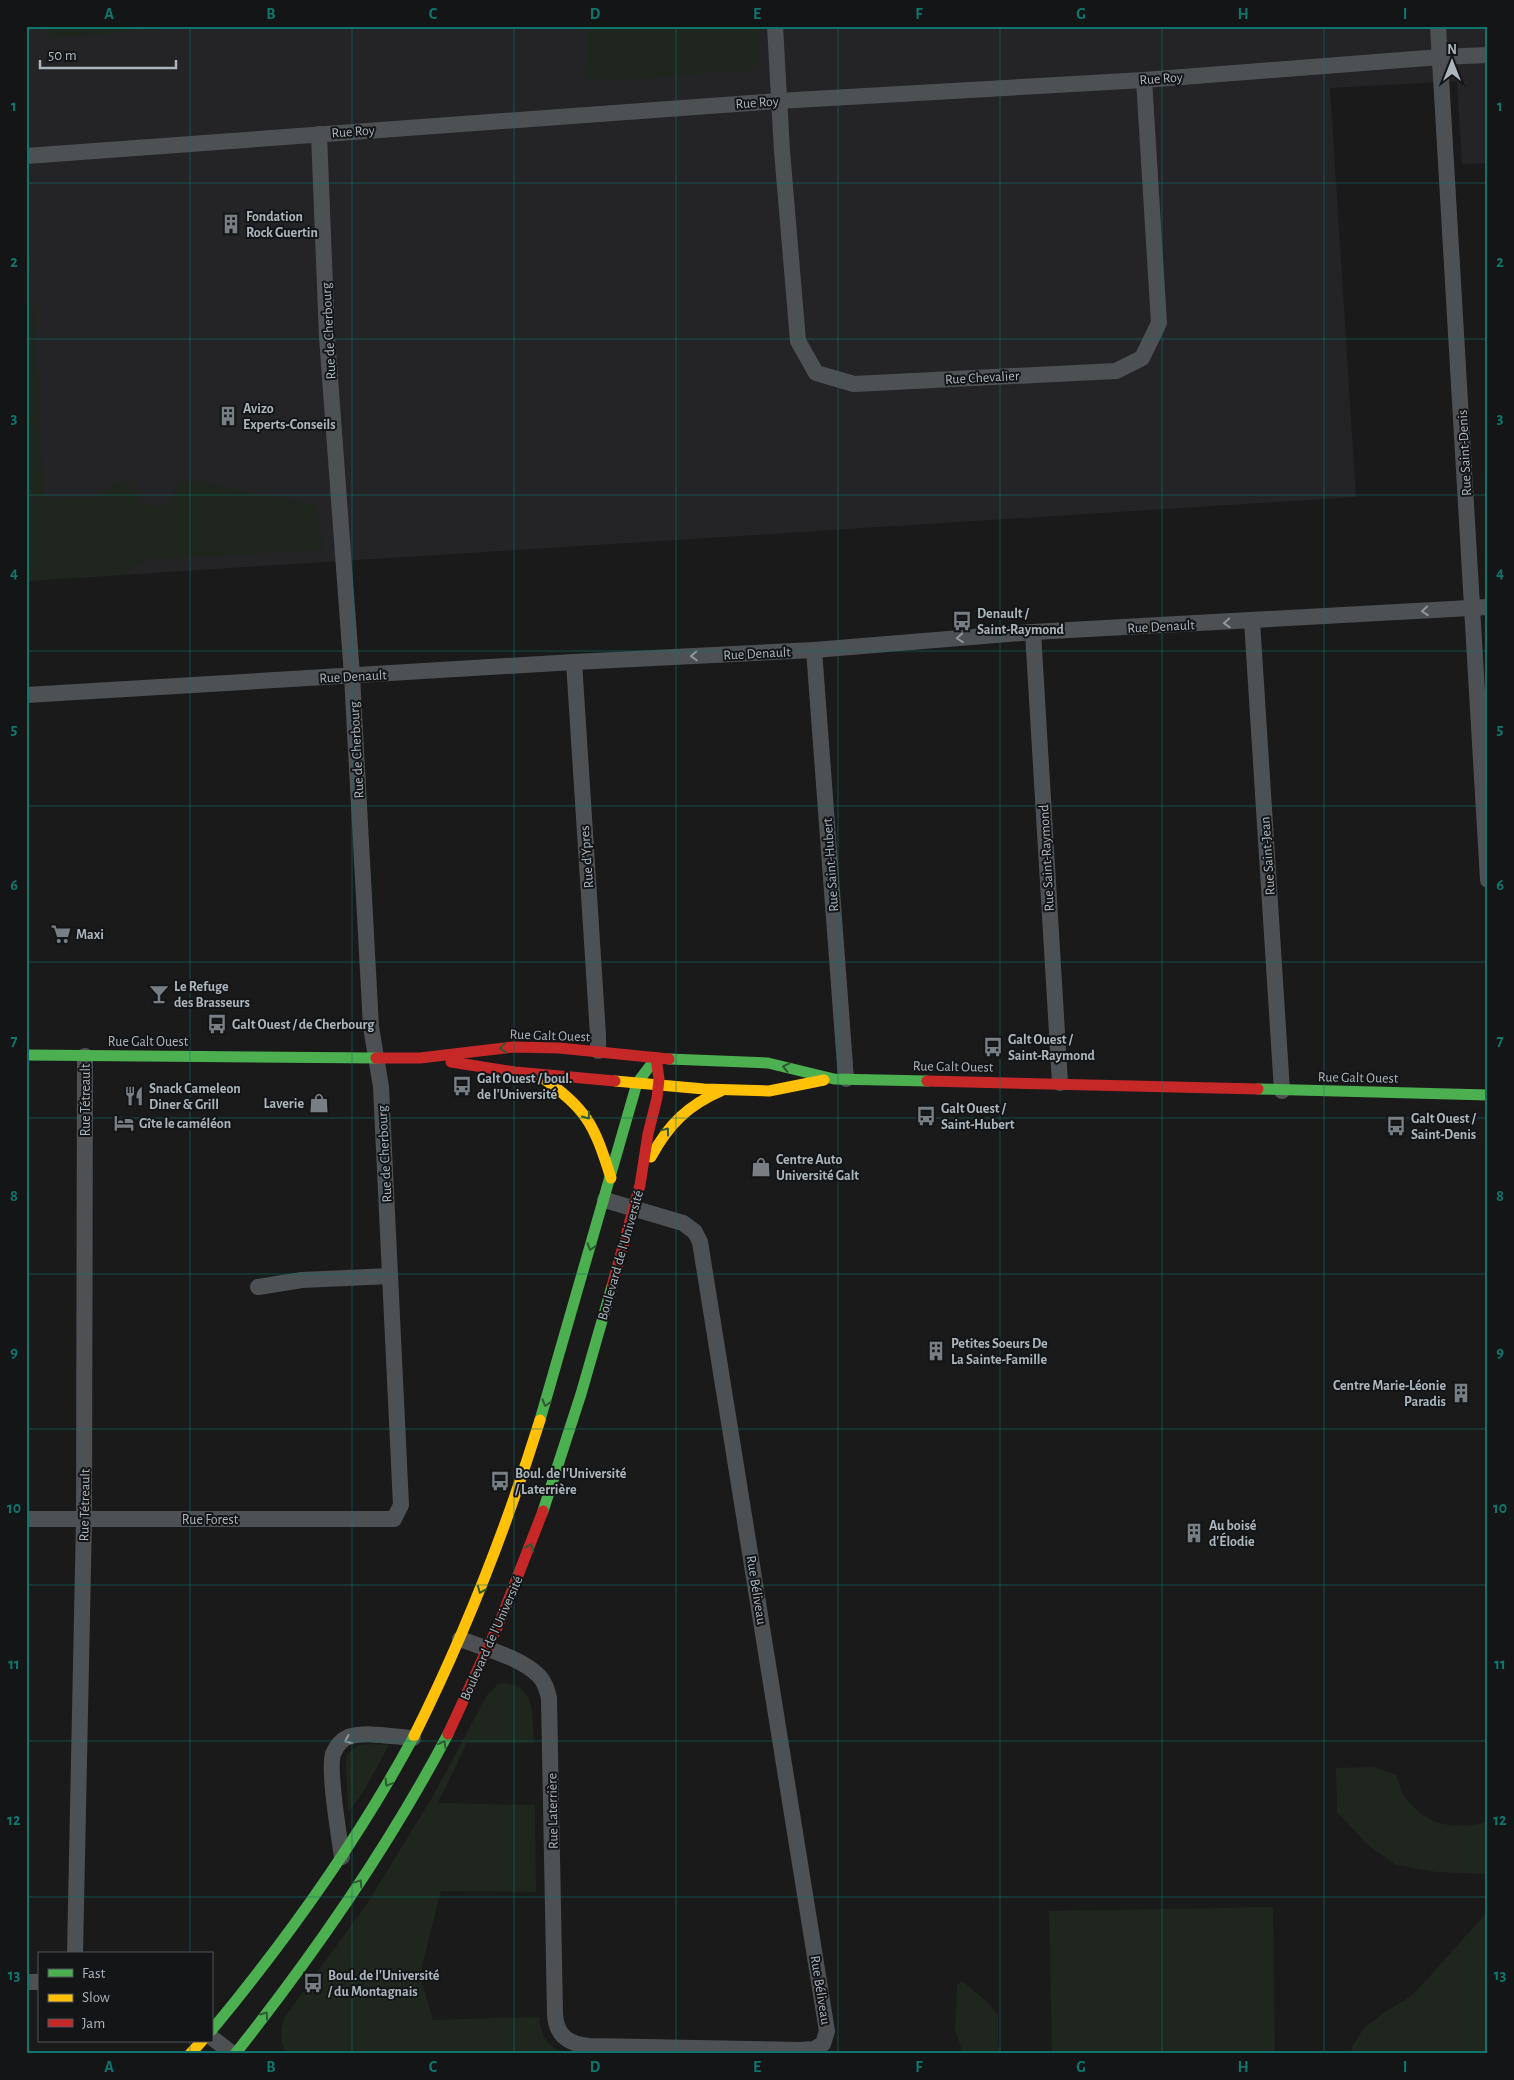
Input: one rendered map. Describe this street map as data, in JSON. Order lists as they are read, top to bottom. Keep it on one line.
{"streets":{"main road":["Rue Galt Ouest","Boulevard de l'Université"],"street":["Rue Roy","Rue de Cherbourg","Rue Chevalier","Rue Saint-Denis","Rue Denault","Rue Saint-Jean","Rue d'Ypres","Rue Saint-Raymond","Rue Saint-Hubert","Rue Tétreault","Rue Forest","Rue Béliveau","Rue Laterrière"]},"crossings":[["Rue Roy","Rue de Cherbourg"],["Rue Roy","Rue Chevalier"],["Rue Roy","Rue Saint-Denis"],["Rue de Cherbourg","Rue Denault"],["Rue de Cherbourg","Rue Galt Ouest"],["Rue de Cherbourg","Rue Forest"],["Rue Saint-Denis","Rue Denault"],["Rue Denault","Rue Saint-Jean"],["Rue Denault","Rue d'Ypres"],["Rue Denault","Rue Saint-Raymond"],["Rue Denault","Rue Saint-Hubert"],["Rue Saint-Jean","Rue Galt Ouest"],["Rue d'Ypres","Rue Galt Ouest"],["Rue Saint-Raymond","Rue Galt Ouest"],["Rue Saint-Hubert","Rue Galt Ouest"],["Rue Galt Ouest","Rue Tétreault"],["Rue Galt Ouest","Boulevard de l'Université"],["Rue Tétreault","Rue Forest"],["Boulevard de l'Université","Rue Béliveau"],["Boulevard de l'Université","Rue Laterrière"]],"one_way":["Rue Denault"],"places":{"building":["Fondation Rock Guertin","Avizo Experts-Conseils","Petites Soeurs De La Sainte-Famille","Centre Marie-Léonie Paradis","Au boisé d'Élodie"],"bus stop":["Denault / Saint-Raymond","Galt Ouest / de Cherbourg","Galt Ouest / Saint-Raymond","Galt Ouest / boul. de l'Université","Galt Ouest / Saint-Hubert","Galt Ouest / Saint-Denis","Boul. de l'Université / Laterrière","Boul. de l'Université / du Montagnais"],"supermarket":["Maxi"],"bar":["Le Refuge des Brasseurs"],"restaurant":["Snack Cameleon Diner & Grill"],"shop":["Laverie","Centre Auto Université Galt"],"hotel":["Gîte le caméléon"]},"legend":["Fast","Slow","Jam"],"scale_bar":"50 m","north":"top","grid":{"columns":["A","B","C","D","E","F","G","H","I"],"rows":["1","2","3","4","5","6","7","8","9","10","11","12","13"]}}
